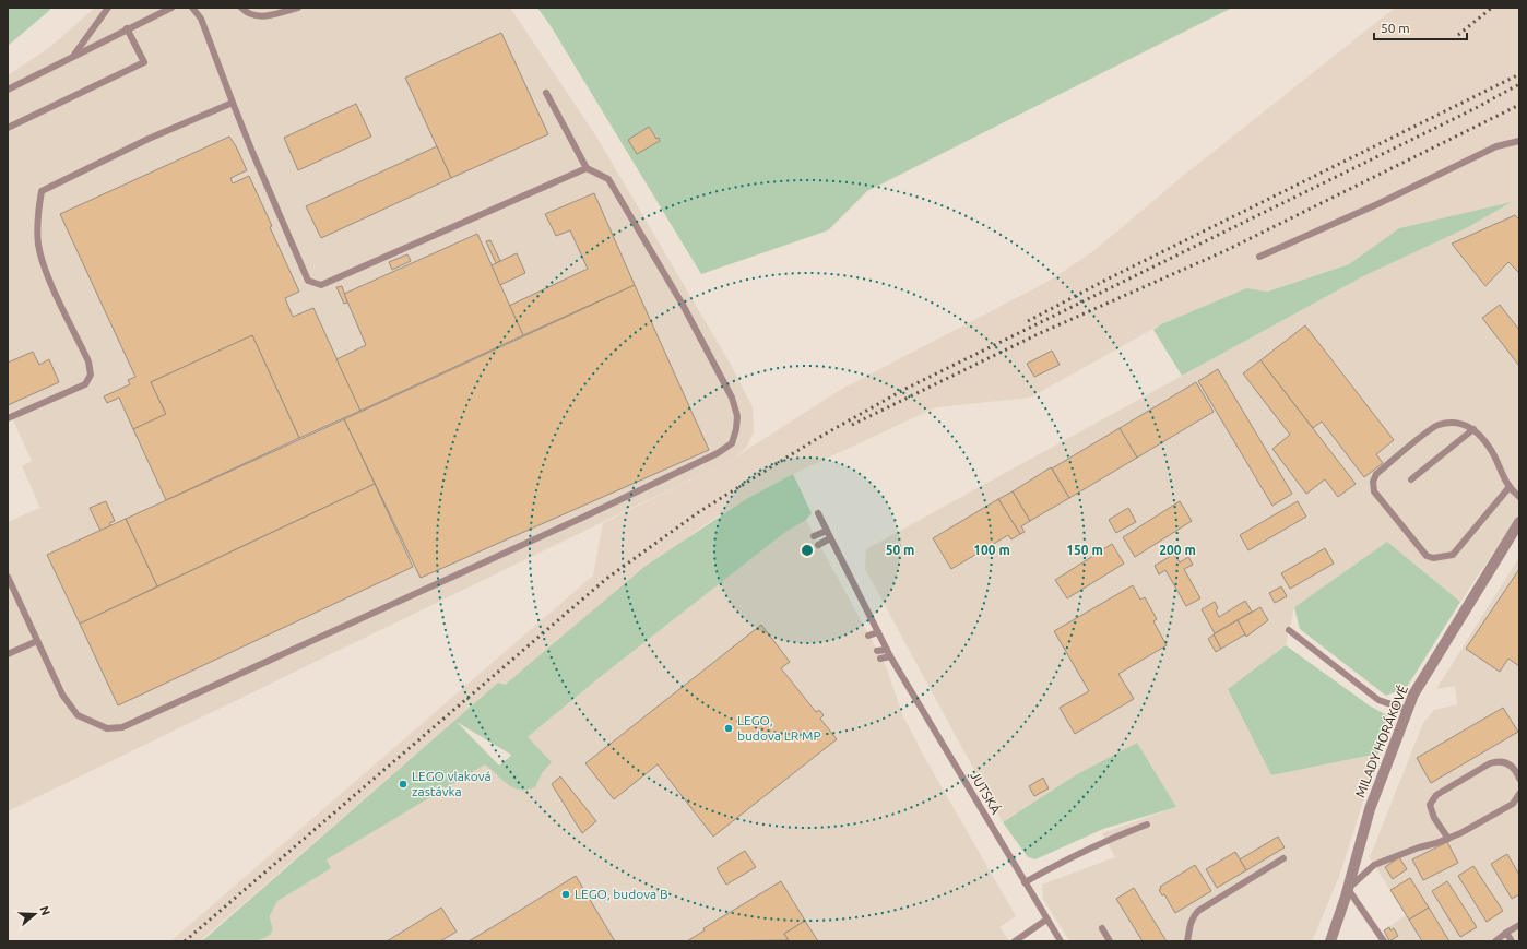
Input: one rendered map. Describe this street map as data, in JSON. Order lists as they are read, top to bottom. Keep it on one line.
{"streets":{"street":["MILADY HORÁKOVÉ"],"lane":["JUTSKÁ"]},"places":["LEGO, budova LR MP","LEGO vlaková zastávka","LEGO, budova B"],"scale_bar":"50 m","north":"right","rings":["50 m","100 m","150 m","200 m"]}
